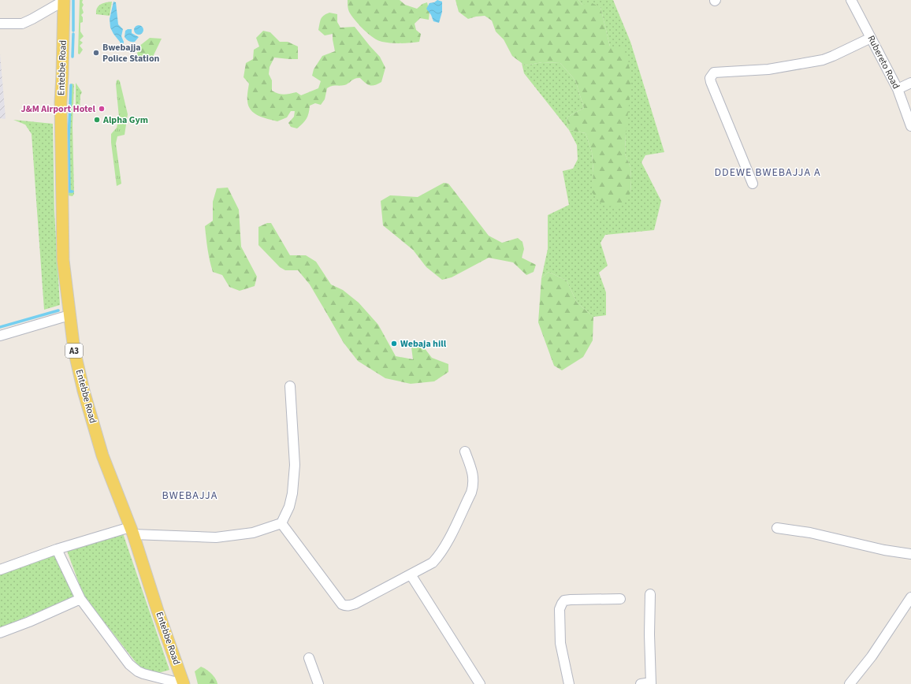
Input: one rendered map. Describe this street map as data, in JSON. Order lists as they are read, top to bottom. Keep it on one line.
{"streets":{"main road":["Entebbe Road","A3"],"street":["Rubereto Road"]},"districts":["DDEWE BWEBAJJA A","BWEBAJJA"],"places":["Bwebajja Police Station","J&M Airport Hotel","Alpha Gym","Webaja hill"]}
